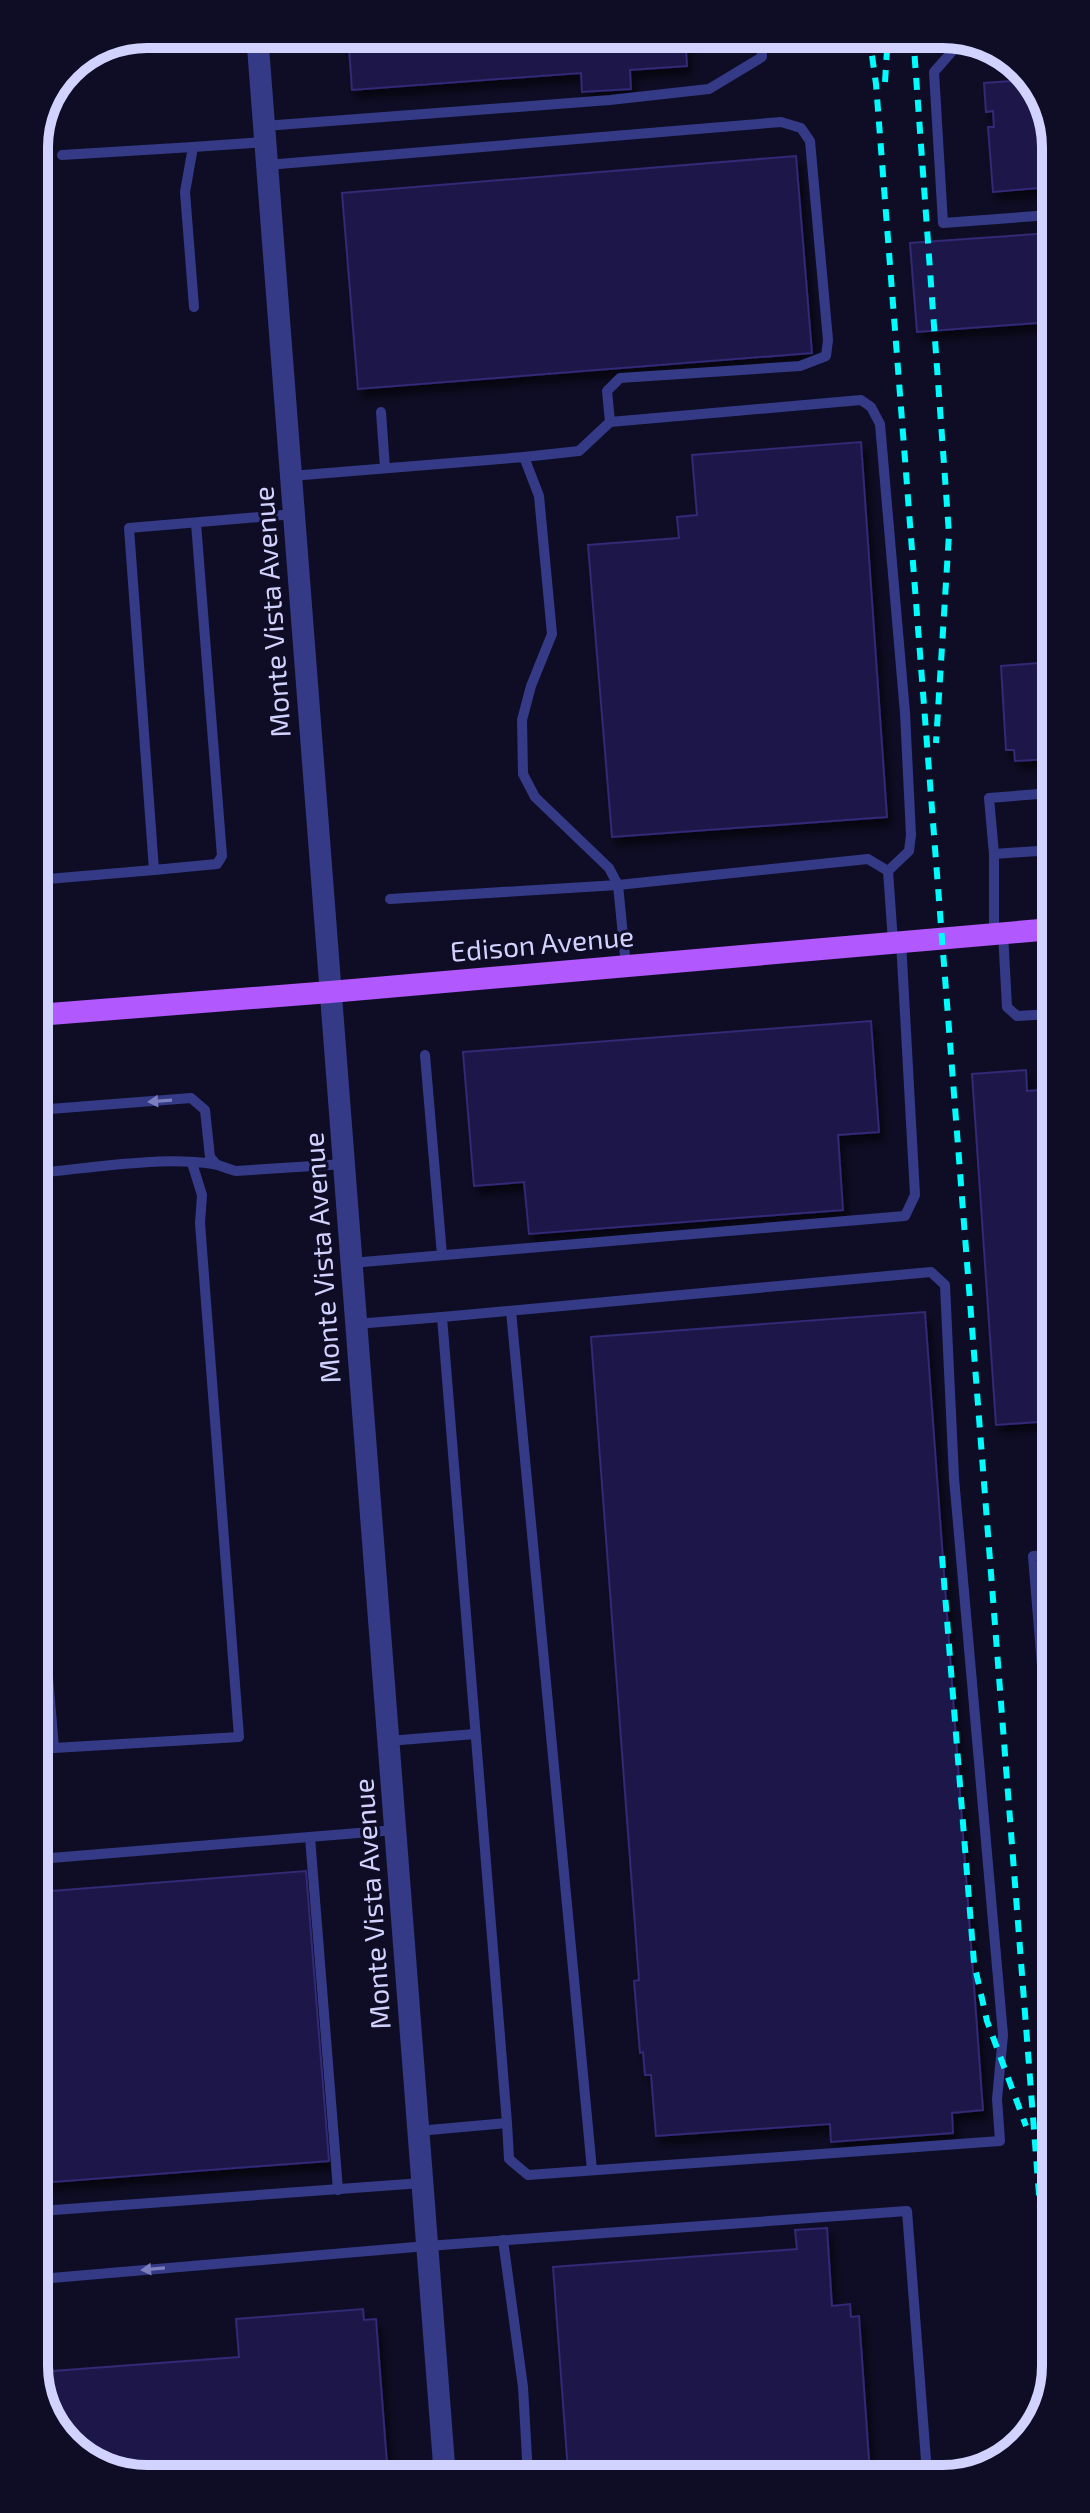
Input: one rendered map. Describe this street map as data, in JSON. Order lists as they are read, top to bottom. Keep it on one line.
{"streets":{"main road":["Edison Avenue"],"street":["Monte Vista Avenue"]},"crossings":[["Monte Vista Avenue","Edison Avenue"]]}
